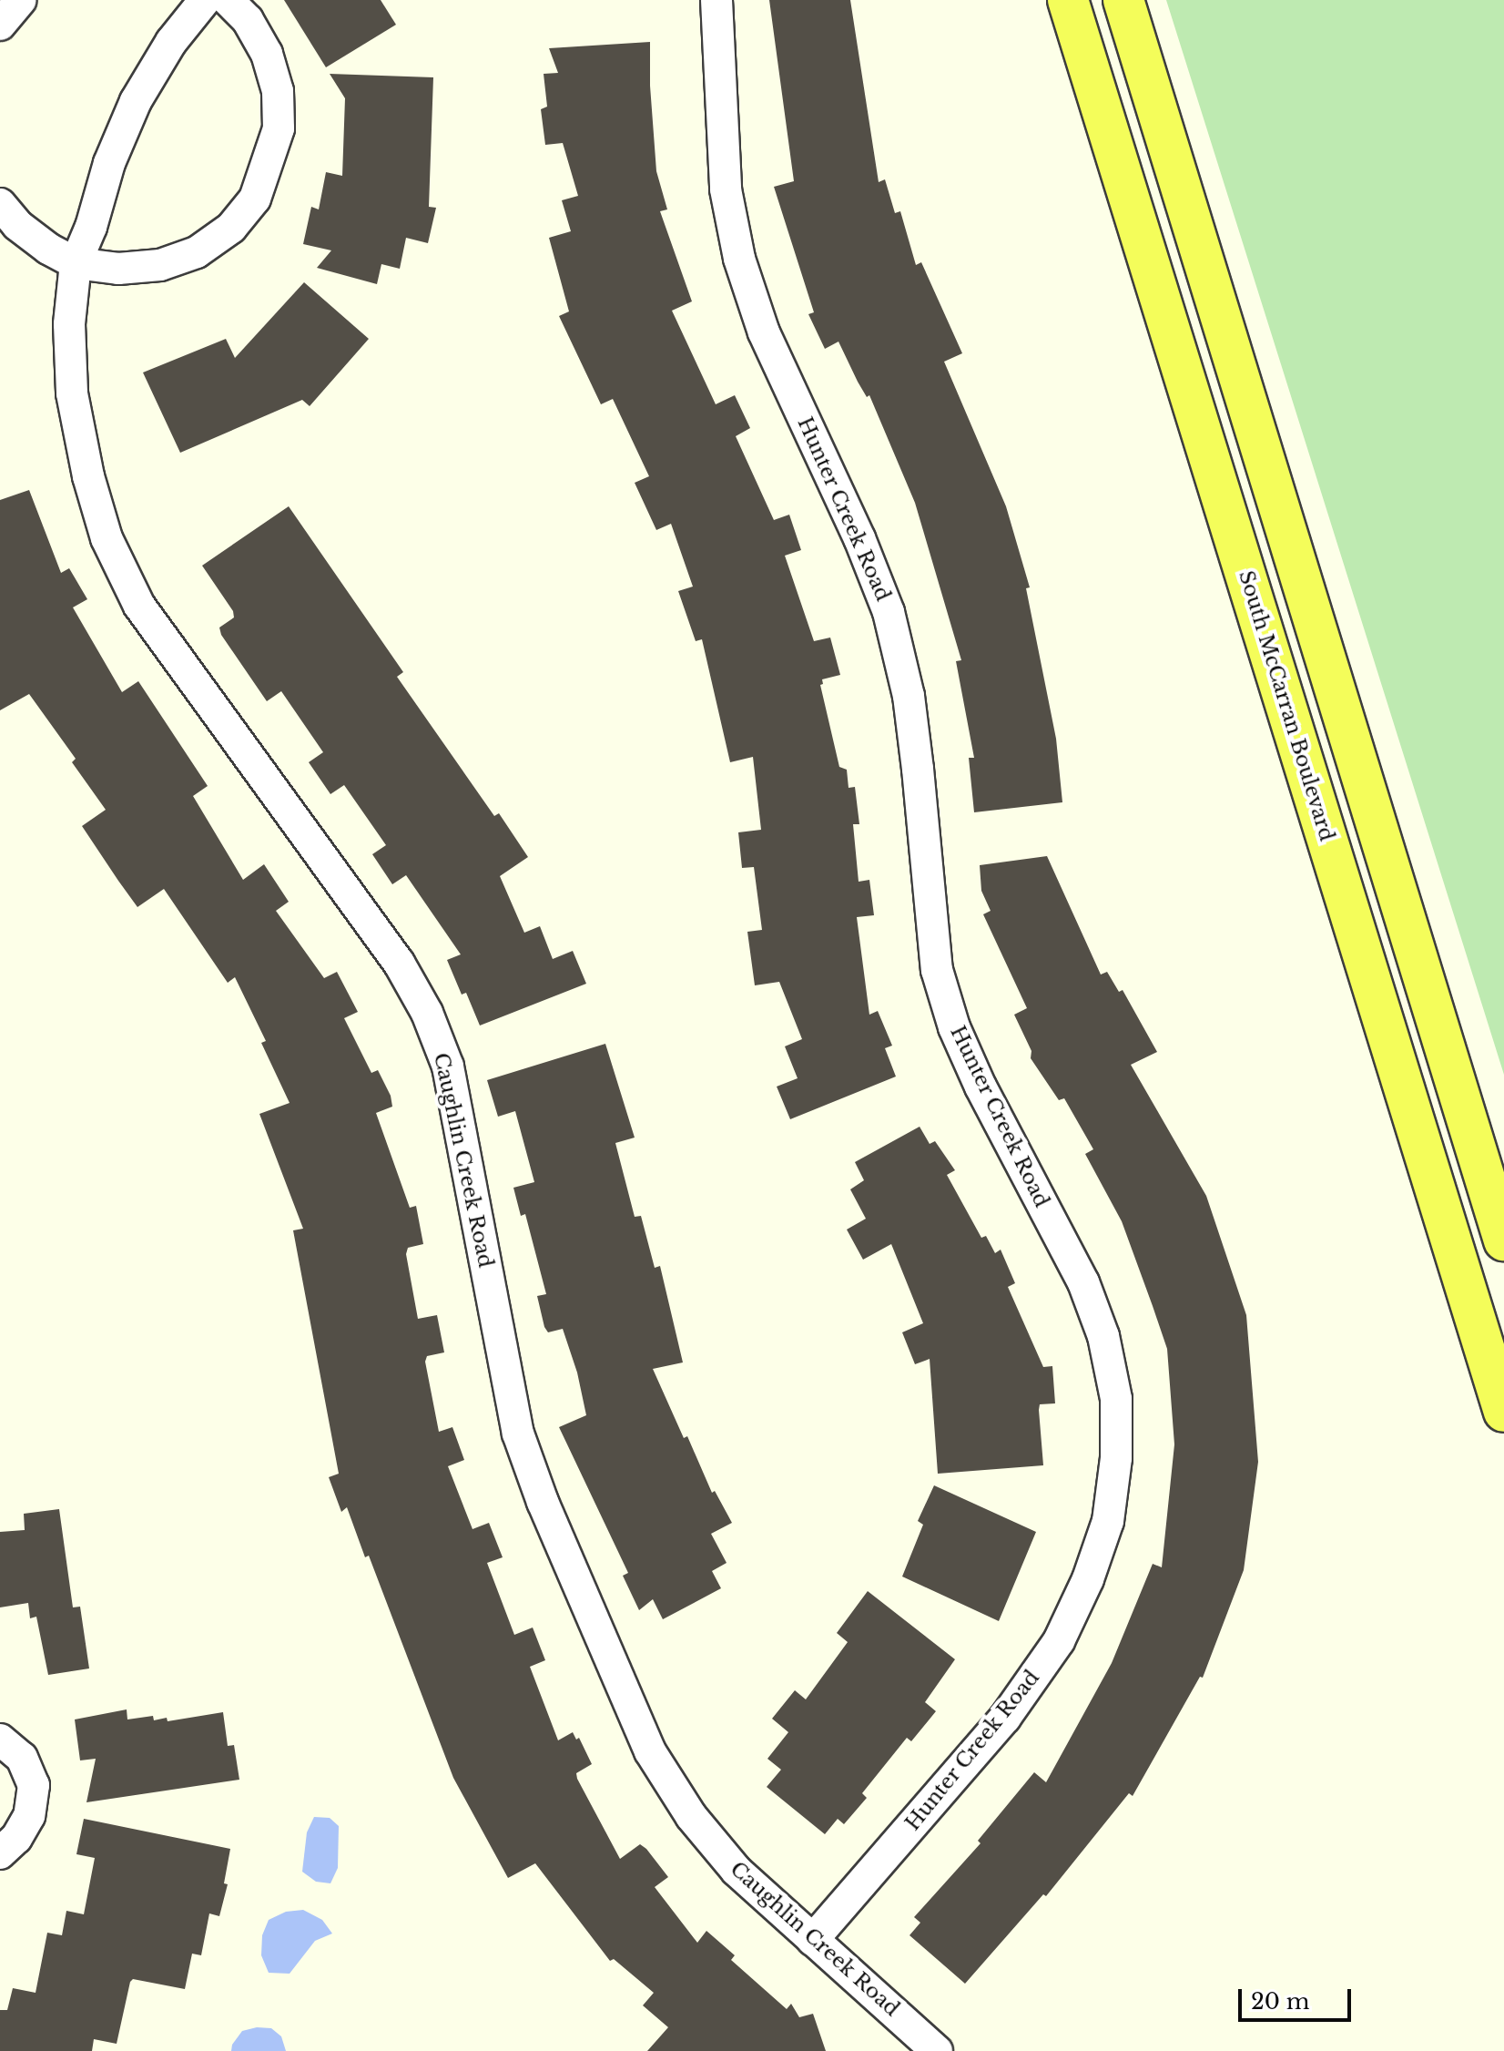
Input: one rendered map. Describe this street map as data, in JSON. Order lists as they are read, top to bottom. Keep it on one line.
{"streets":{"main road":["South McCarran Boulevard"],"street":["Hunter Creek Road","Caughlin Creek Road"]},"crossings":[["Hunter Creek Road","Caughlin Creek Road"]],"scale_bar":"20 m"}
